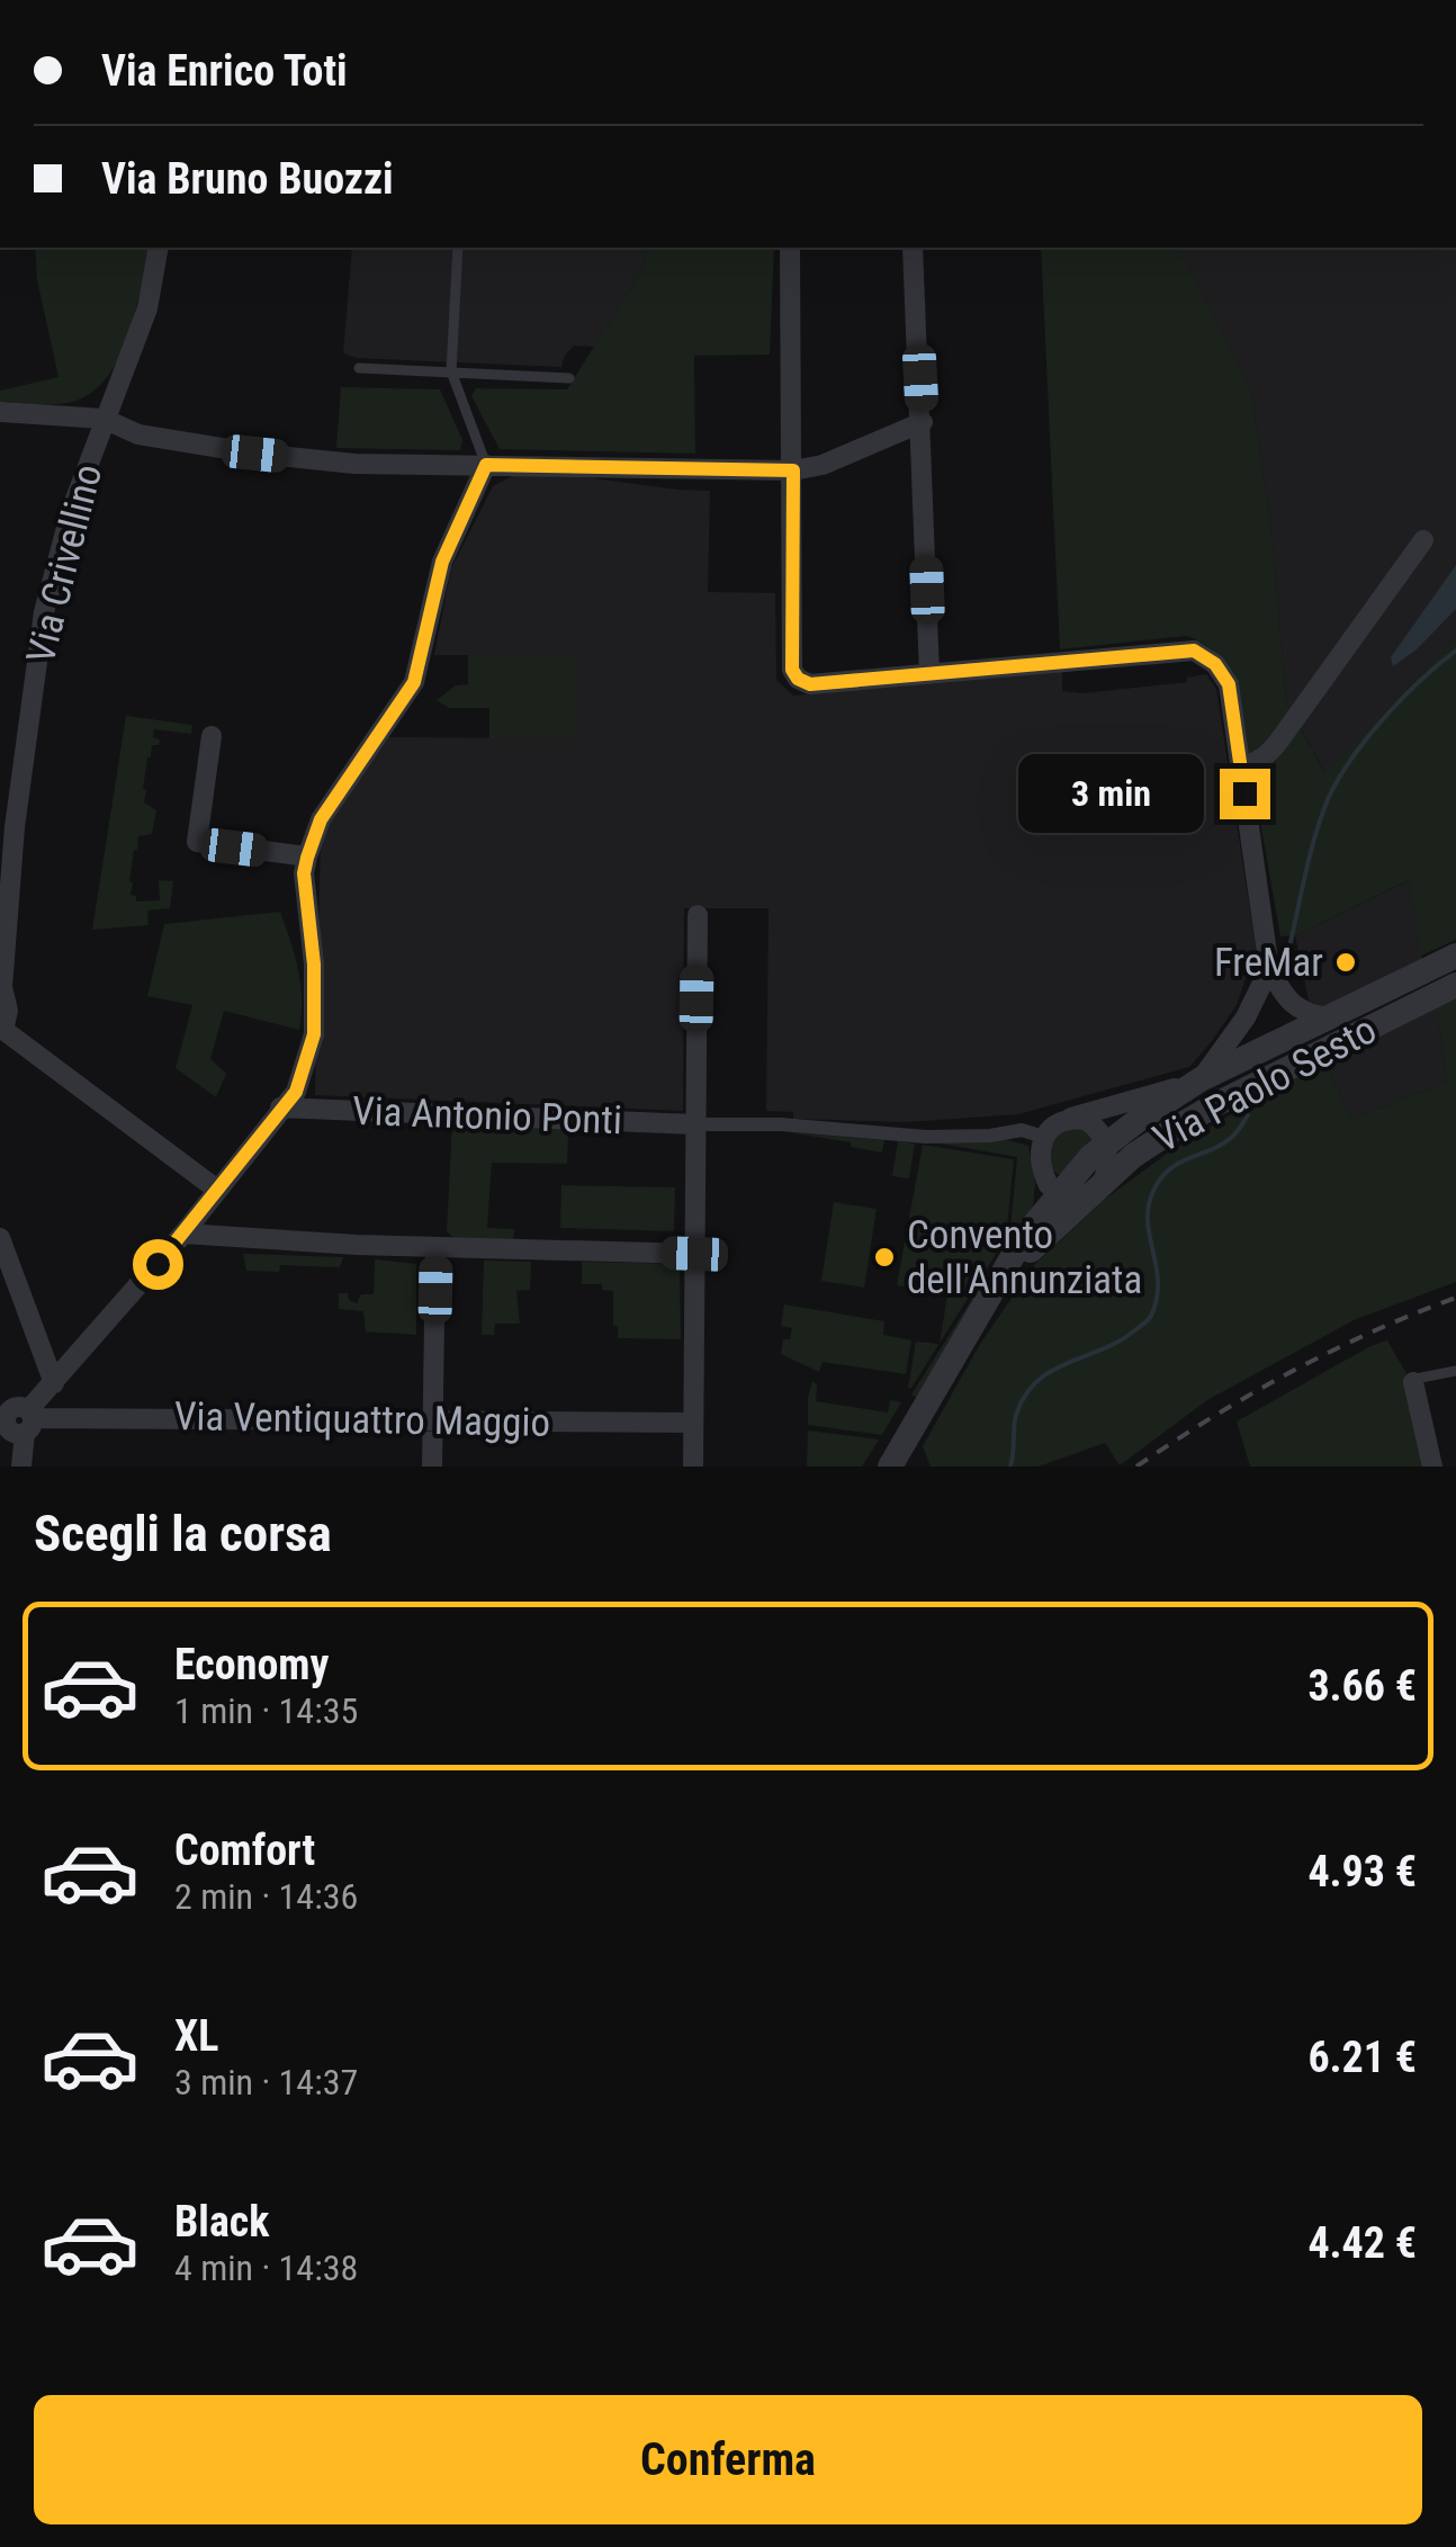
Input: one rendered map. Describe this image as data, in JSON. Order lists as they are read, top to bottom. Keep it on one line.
{"streets":{"street":["Via Crivellino","Via Paolo Sesto","Via Antonio Ponti","Via Ventiquattro Maggio"]},"places":["FreMar","Convento dell'Annunziata"],"page":{"banner":["Via Enrico Toti","Via Bruno Buozzi"],"bubble":"3 min","heading":"Scegli la corsa","list":[{"name":"Economy","note":"1 min · 14:35","value":"3.66 €"},{"name":"Comfort","note":"2 min · 14:36","value":"4.93 €"},{"name":"XL","note":"3 min · 14:37","value":"6.21 €"},{"name":"Black","note":"4 min · 14:38","value":"4.42 €"}],"buttons":"Conferma"}}
